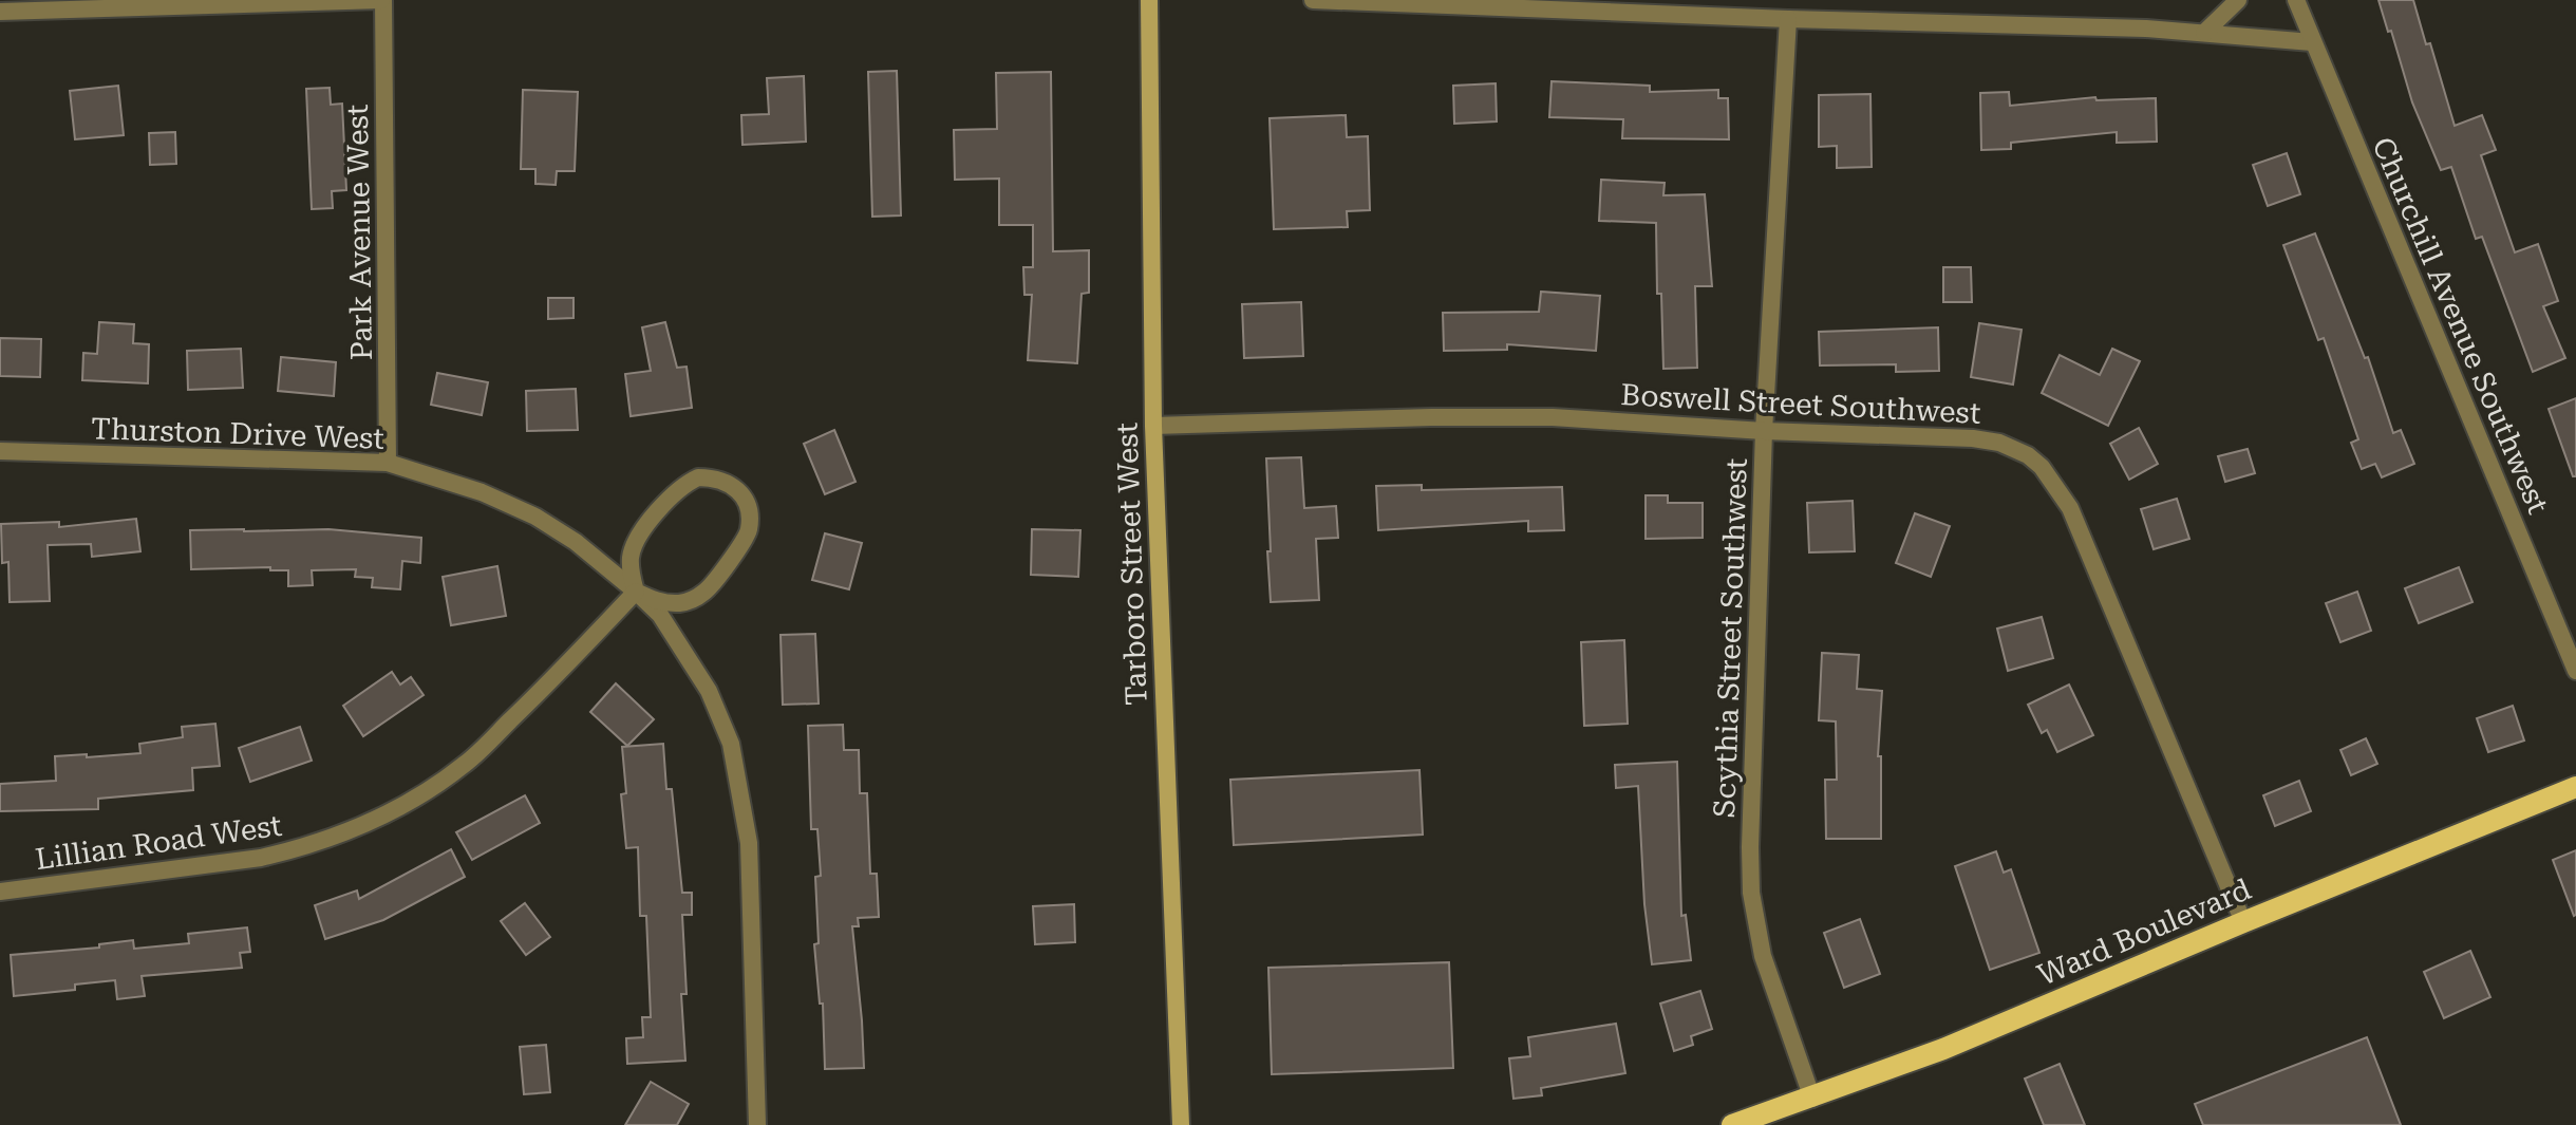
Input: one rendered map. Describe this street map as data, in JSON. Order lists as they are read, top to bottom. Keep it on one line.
{"streets":{"main road":["Tarboro Street West","Ward Boulevard"],"street":["Park Avenue West","Churchill Avenue Southwest","Boswell Street Southwest","Thurston Drive West","Scythia Street Southwest","Lillian Road West"]},"crossings":[["Park Avenue West","Thurston Drive West"],["Boswell Street Southwest","Tarboro Street West"],["Boswell Street Southwest","Scythia Street Southwest"],["Boswell Street Southwest","Ward Boulevard"],["Thurston Drive West","Lillian Road West"],["Scythia Street Southwest","Ward Boulevard"]]}
